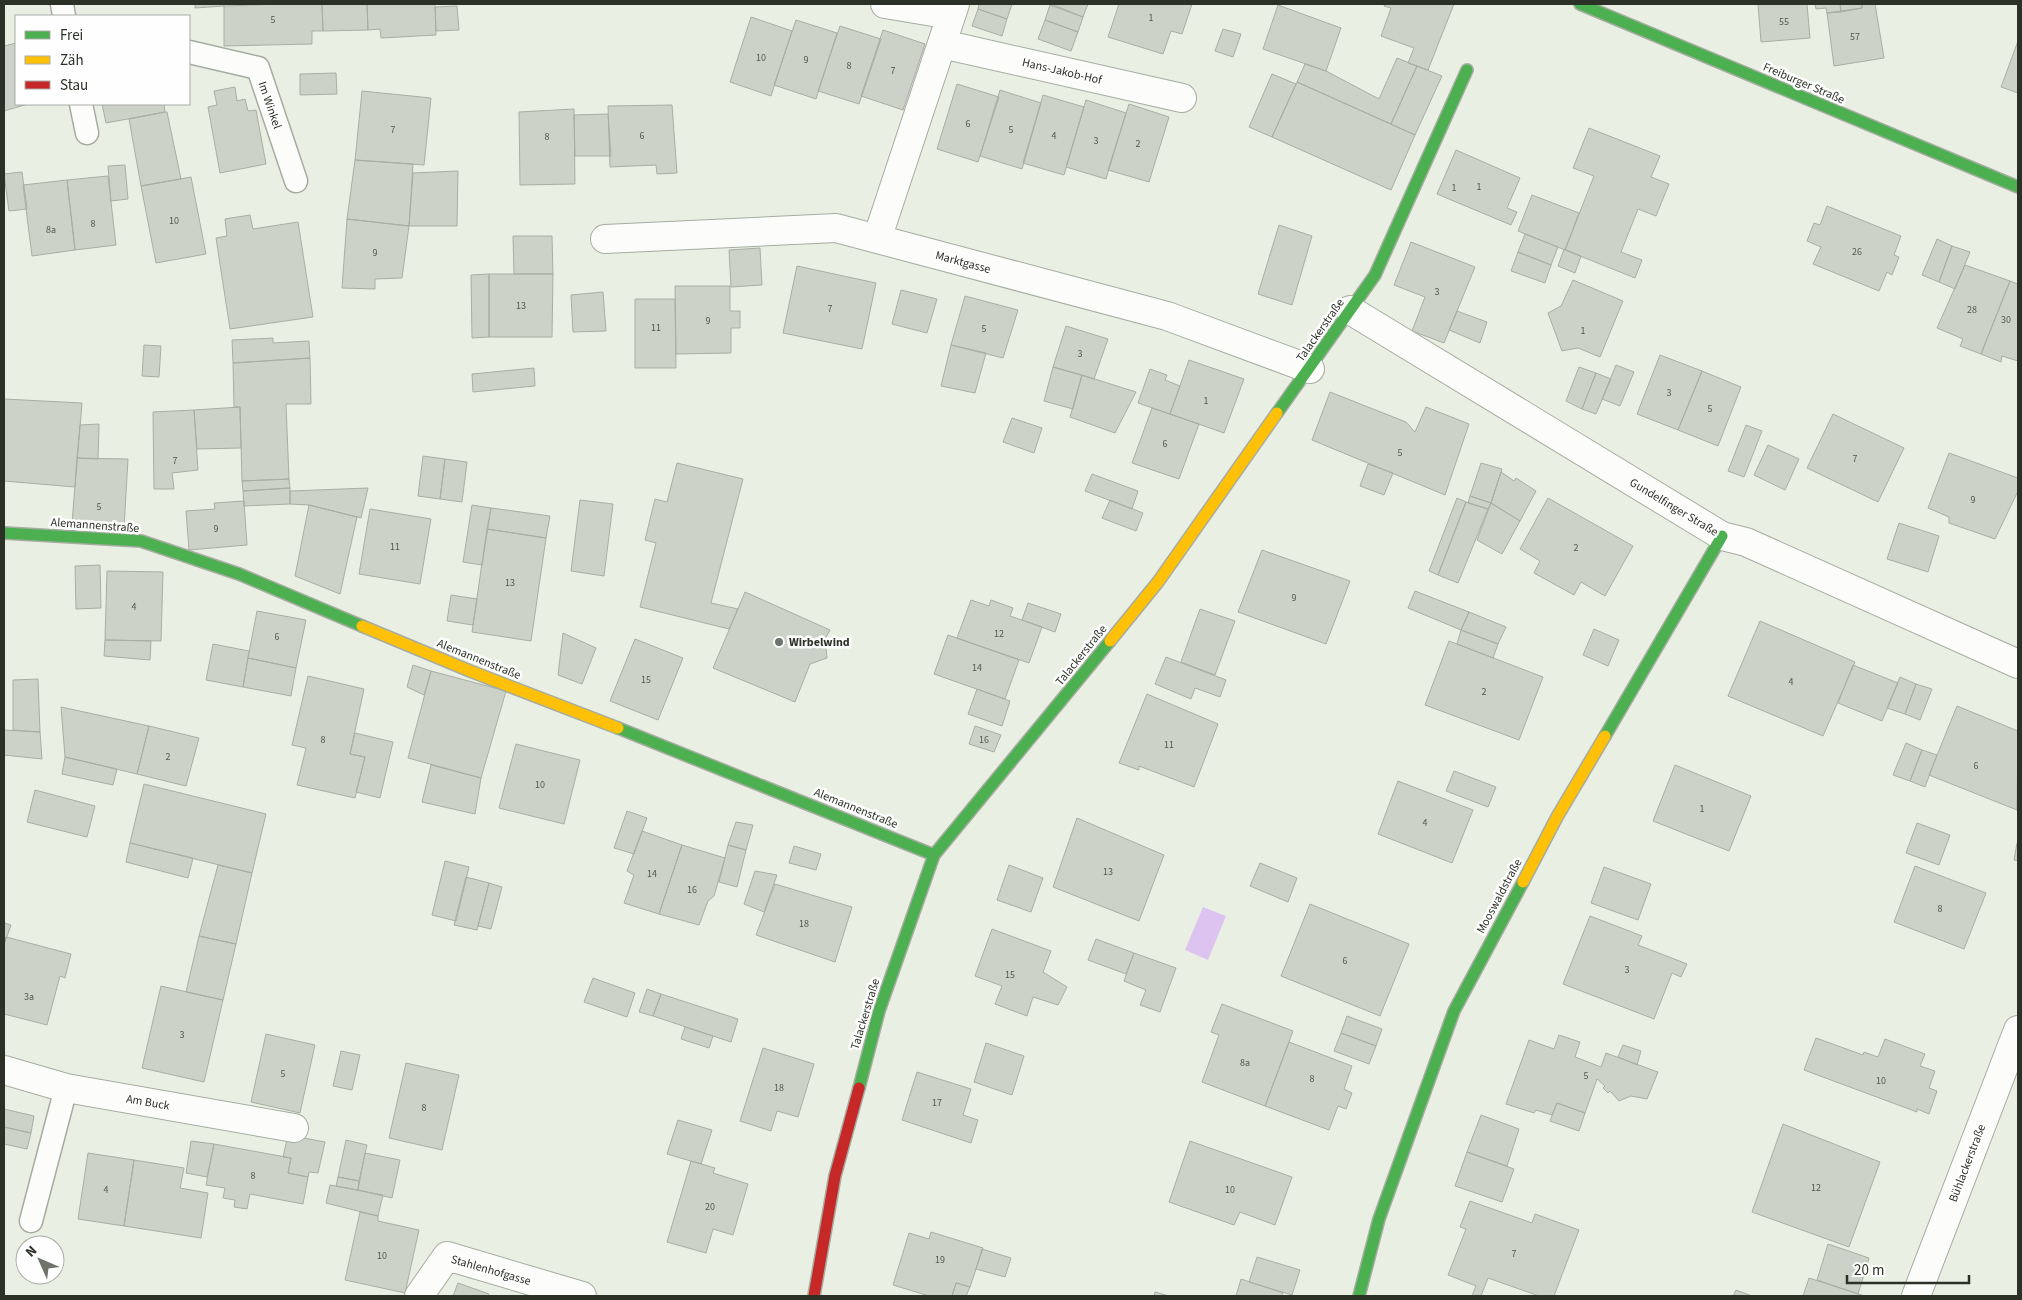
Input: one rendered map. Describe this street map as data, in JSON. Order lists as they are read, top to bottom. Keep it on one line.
{"streets":{"street":["Hans-Jakob-Hof","Freiburger Straße","Marktgasse","Talackerstraße","Gundelfinger Straße","Alemannenstraße","Mooswaldstraße","Am Buck","Bühlackerstraße","Stahlenhofgasse"],"lane":["Im Winkel"]},"crossings":[["Marktgasse","Talackerstraße"],["Talackerstraße","Gundelfinger Straße"],["Talackerstraße","Alemannenstraße"],["Gundelfinger Straße","Mooswaldstraße"]],"places":["Wirbelwind"],"house_numbers":["1","5","55","57","10","9","8","7","6","7","5","6","4","8","3","2","1","1","10","8","8a","26","9","3","13","7","28","30","9","11","5","1","3","3","1","5","6","5","7","7","9","5","9","11","2","13","9","4","12","6","14","15","4","2","8","16","11","2","6","10","1","4","13","14","16","8","18","6","3","15","3a","3","8a","5","5","8","10","18","17","8","8","12","4","10","20","7","10","19"],"legend":["Frei","Zäh","Stau"],"scale_bar":"20 m","north":"top left"}
